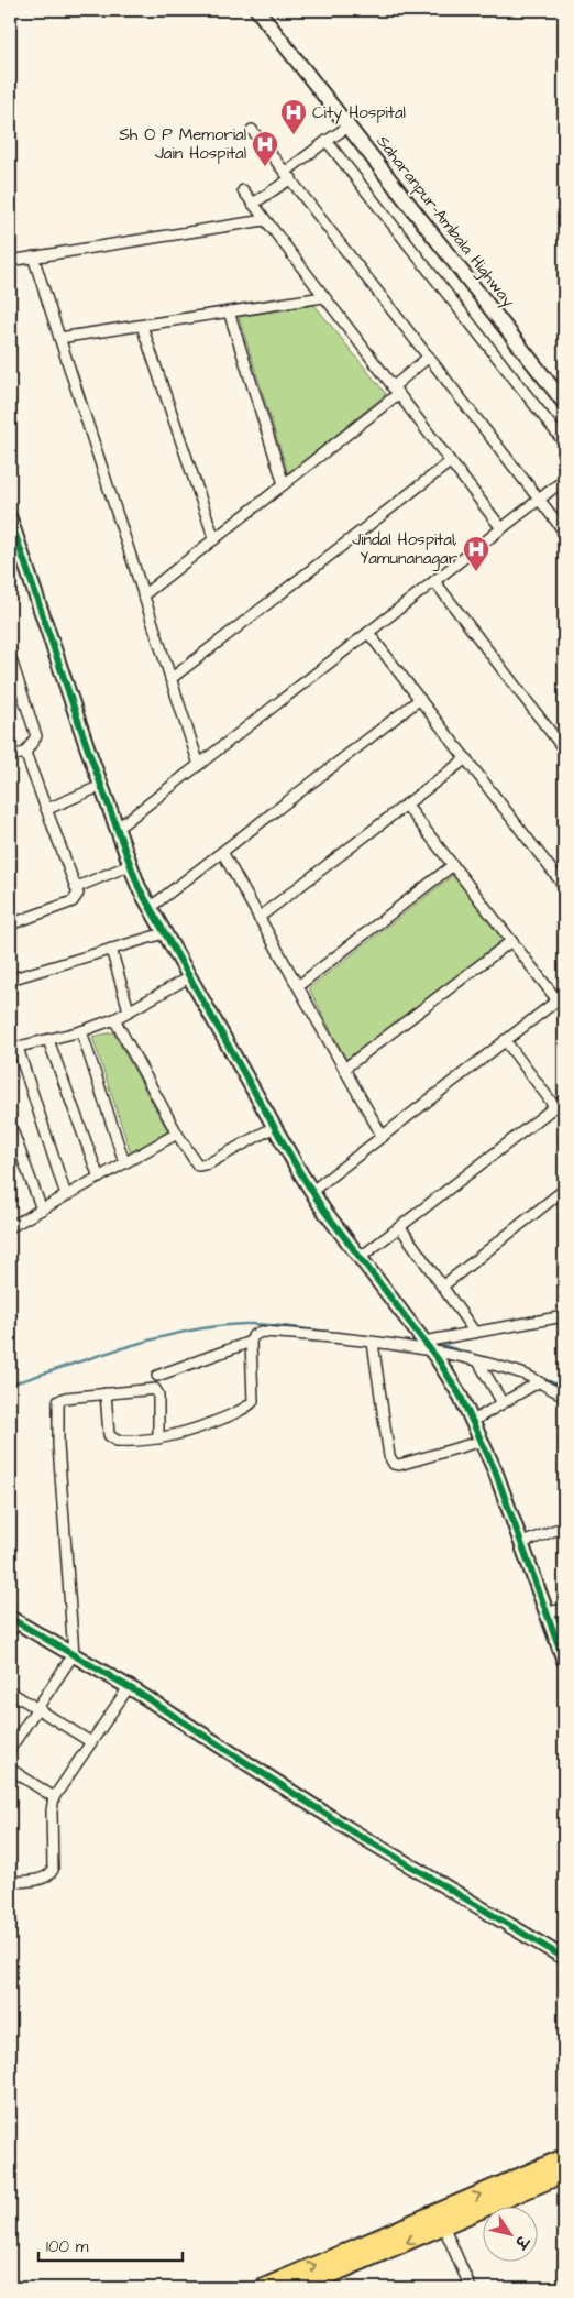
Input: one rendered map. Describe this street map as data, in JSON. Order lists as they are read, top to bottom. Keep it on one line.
{"streets":{"street":["Saharanpur-Ambala Highway"]},"places":{"hospital":["City Hospital","Sh O P Memorial Jain Hospital","Jindal Hospital, Yamunanagar"]},"scale_bar":"100 m","north":"bottom right"}
